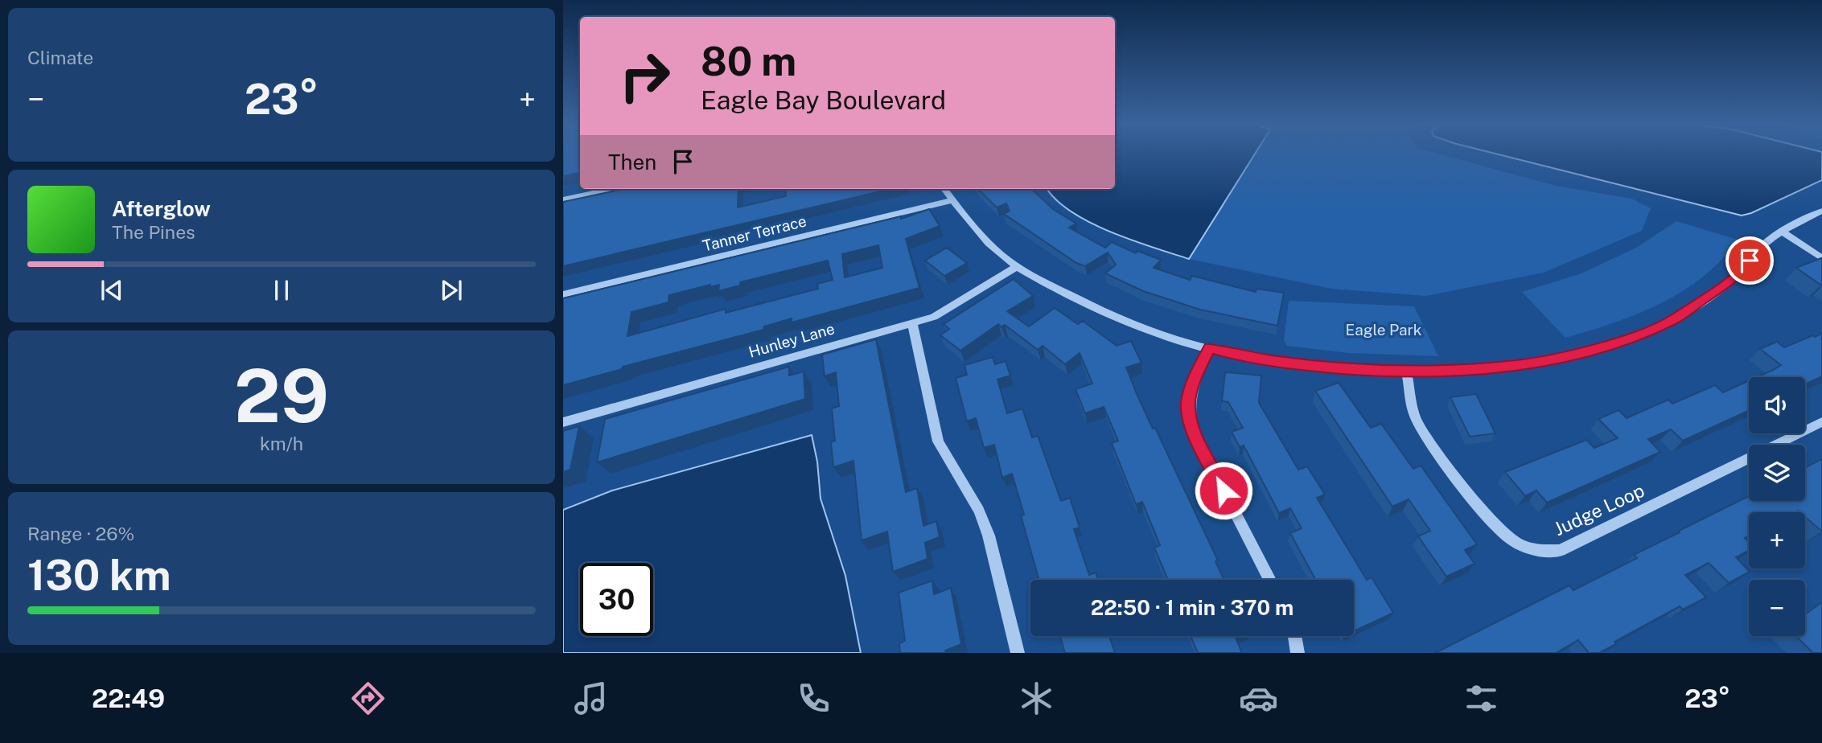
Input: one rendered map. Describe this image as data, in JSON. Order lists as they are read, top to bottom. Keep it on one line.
{"streets":{"street":["Tanner Terrace","Hunley Lane","Judge Loop"]},"parks":["Eagle Park"],"page":{"tile":["Climate",["29","km/h"],["Range · 26%","130 km"]],"turn":["80 m","Eagle Bay Boulevard"],"heat":["−","23°","+"],"then":"Then","song":["Afterglow","The Pines"],"map_buttons":["+","−"],"limit":"30","trip":"22:50 · 1 min · 370 m","tabs":["22:49","23°"]}}
